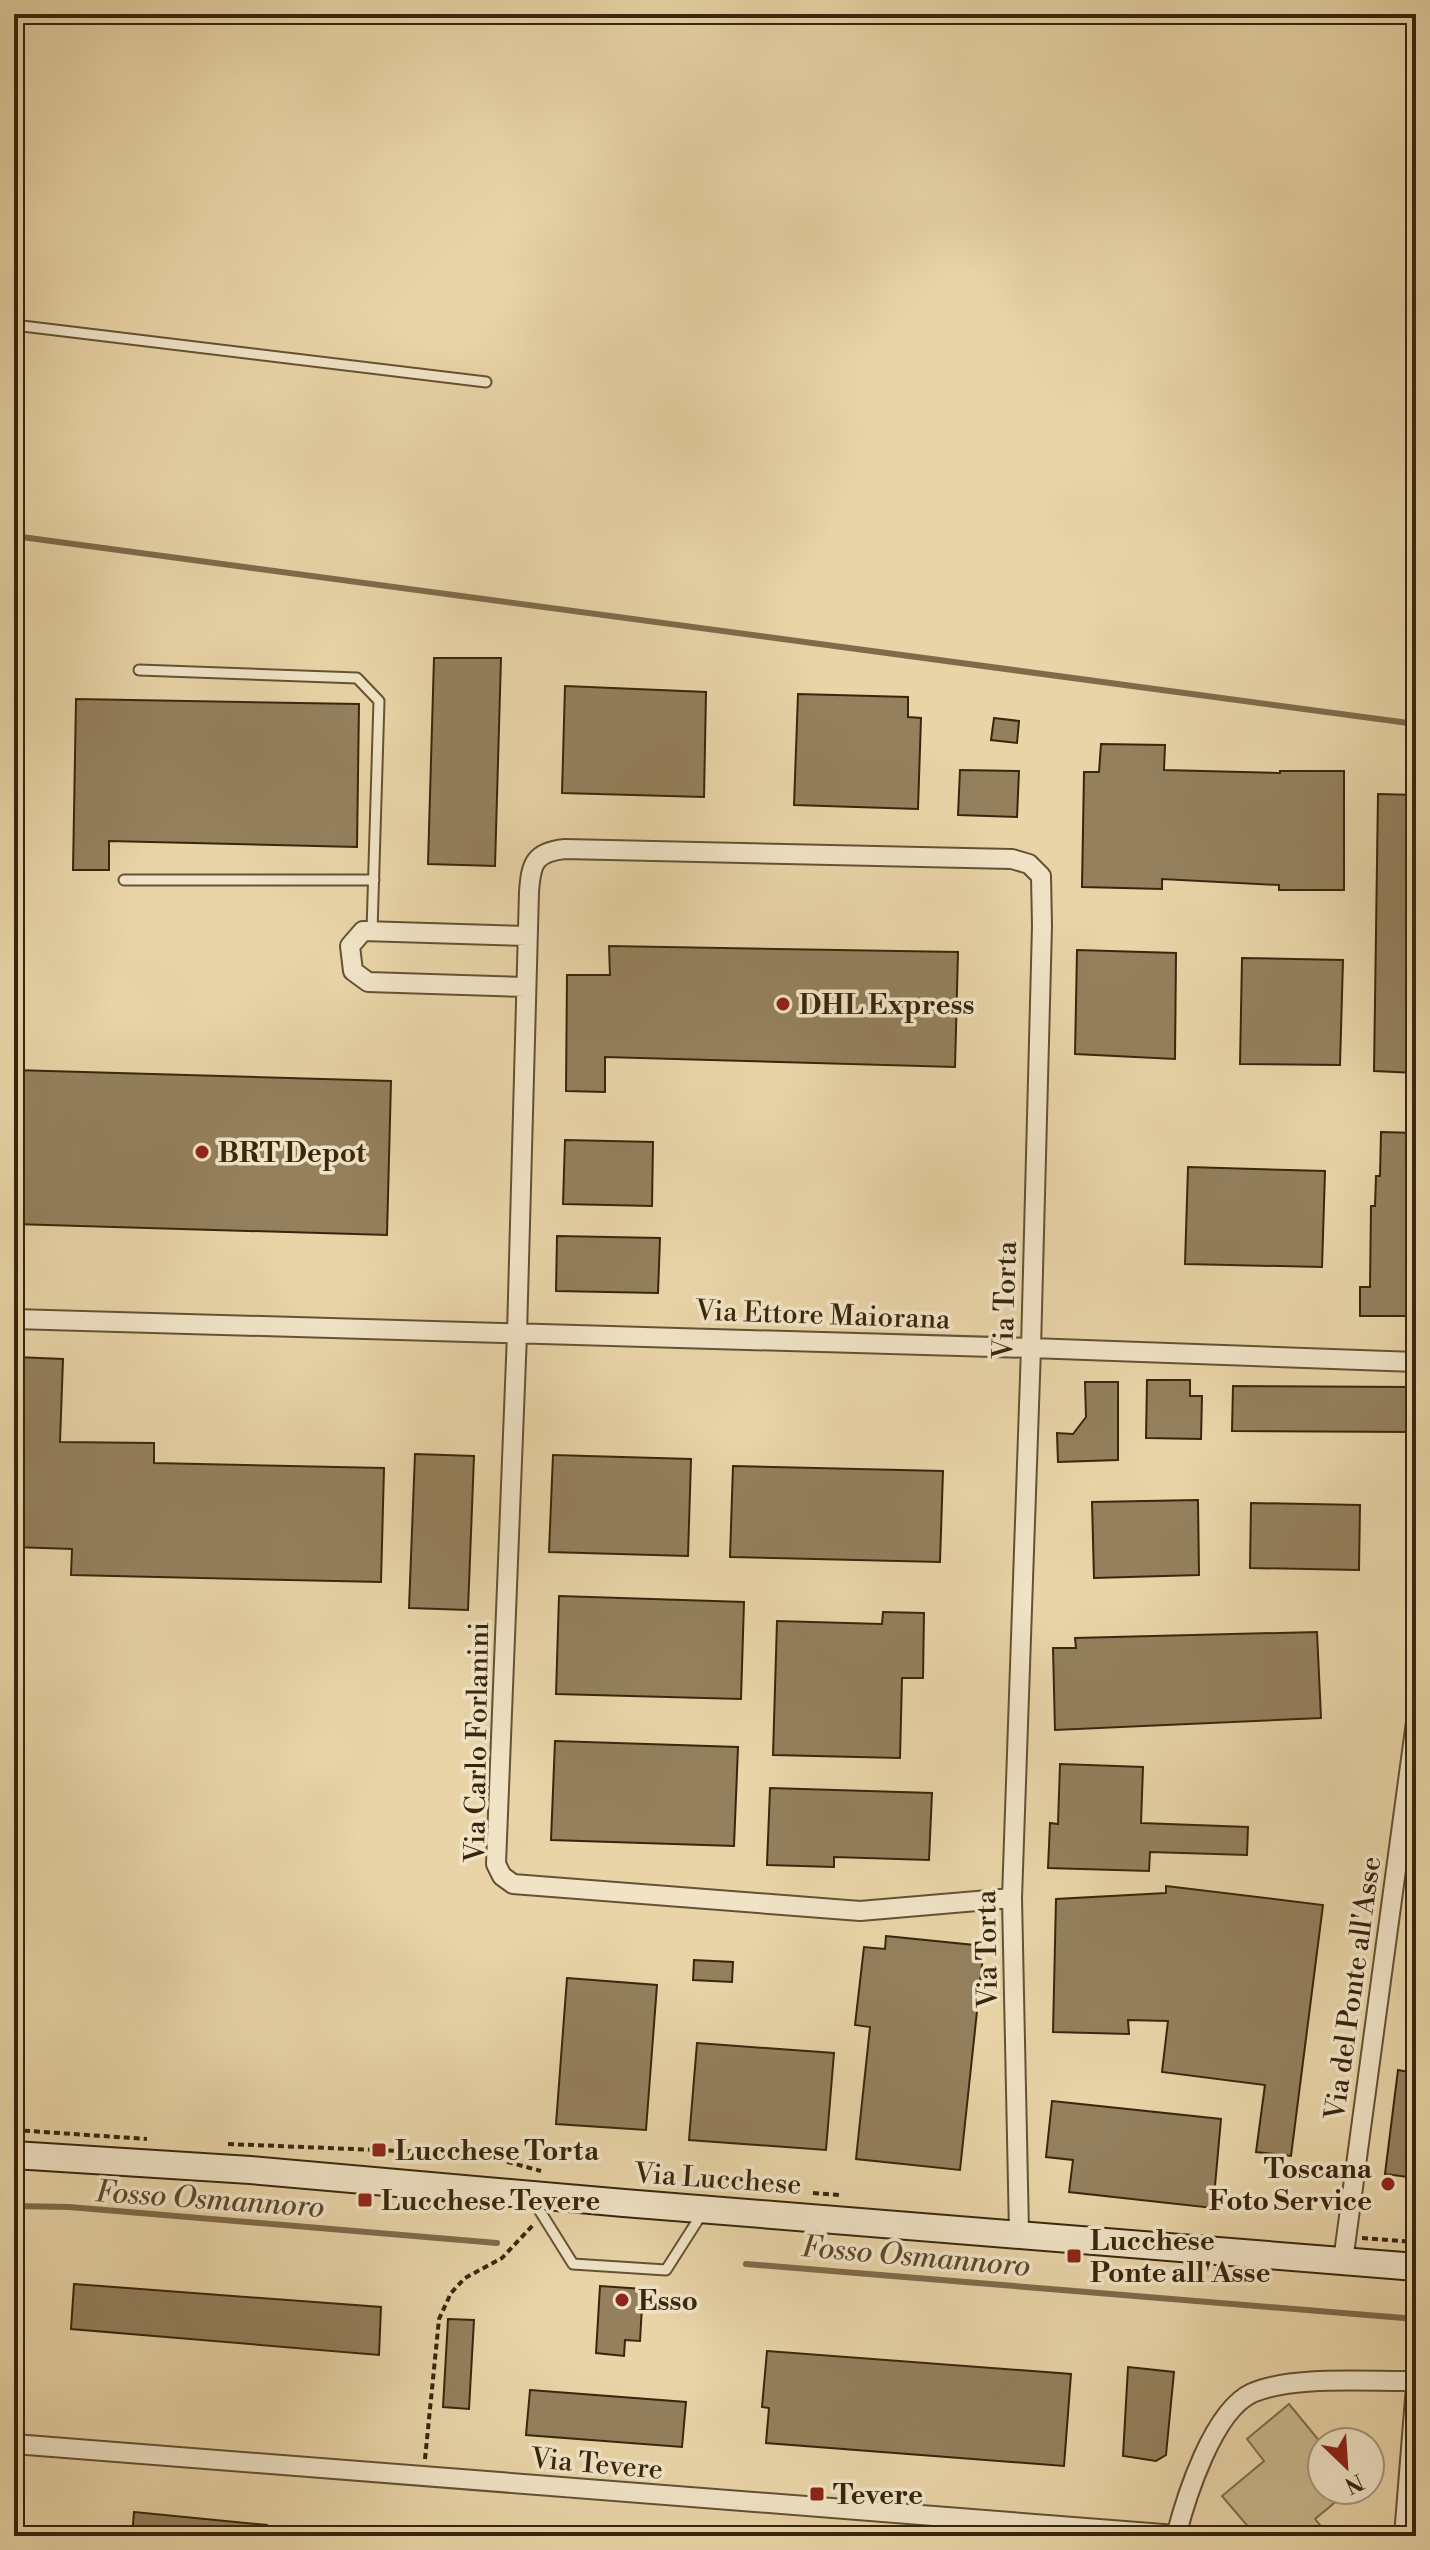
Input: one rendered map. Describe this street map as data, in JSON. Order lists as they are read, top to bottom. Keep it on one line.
{"streets":{"main road":["Via Lucchese"],"street":["Via Torta","Via Ettore Maiorana","Via Carlo Forlanini","Via del Ponte all'Asse","Via Tevere"]},"crossings":[["Via Torta","Via Ettore Maiorana"],["Via Torta","Via Carlo Forlanini"],["Via Torta","Via Lucchese"],["Via Ettore Maiorana","Via Carlo Forlanini"],["Via del Ponte all'Asse","Via Lucchese"]],"water":["Fosso Osmannoro"],"places":{"other":["DHL Express","BRT Depot","Toscana Foto Service","Esso"],"transit":["Lucchese Torta","Lucchese Tevere","Lucchese Ponte all'Asse","Tevere"]},"north":"bottom right"}
